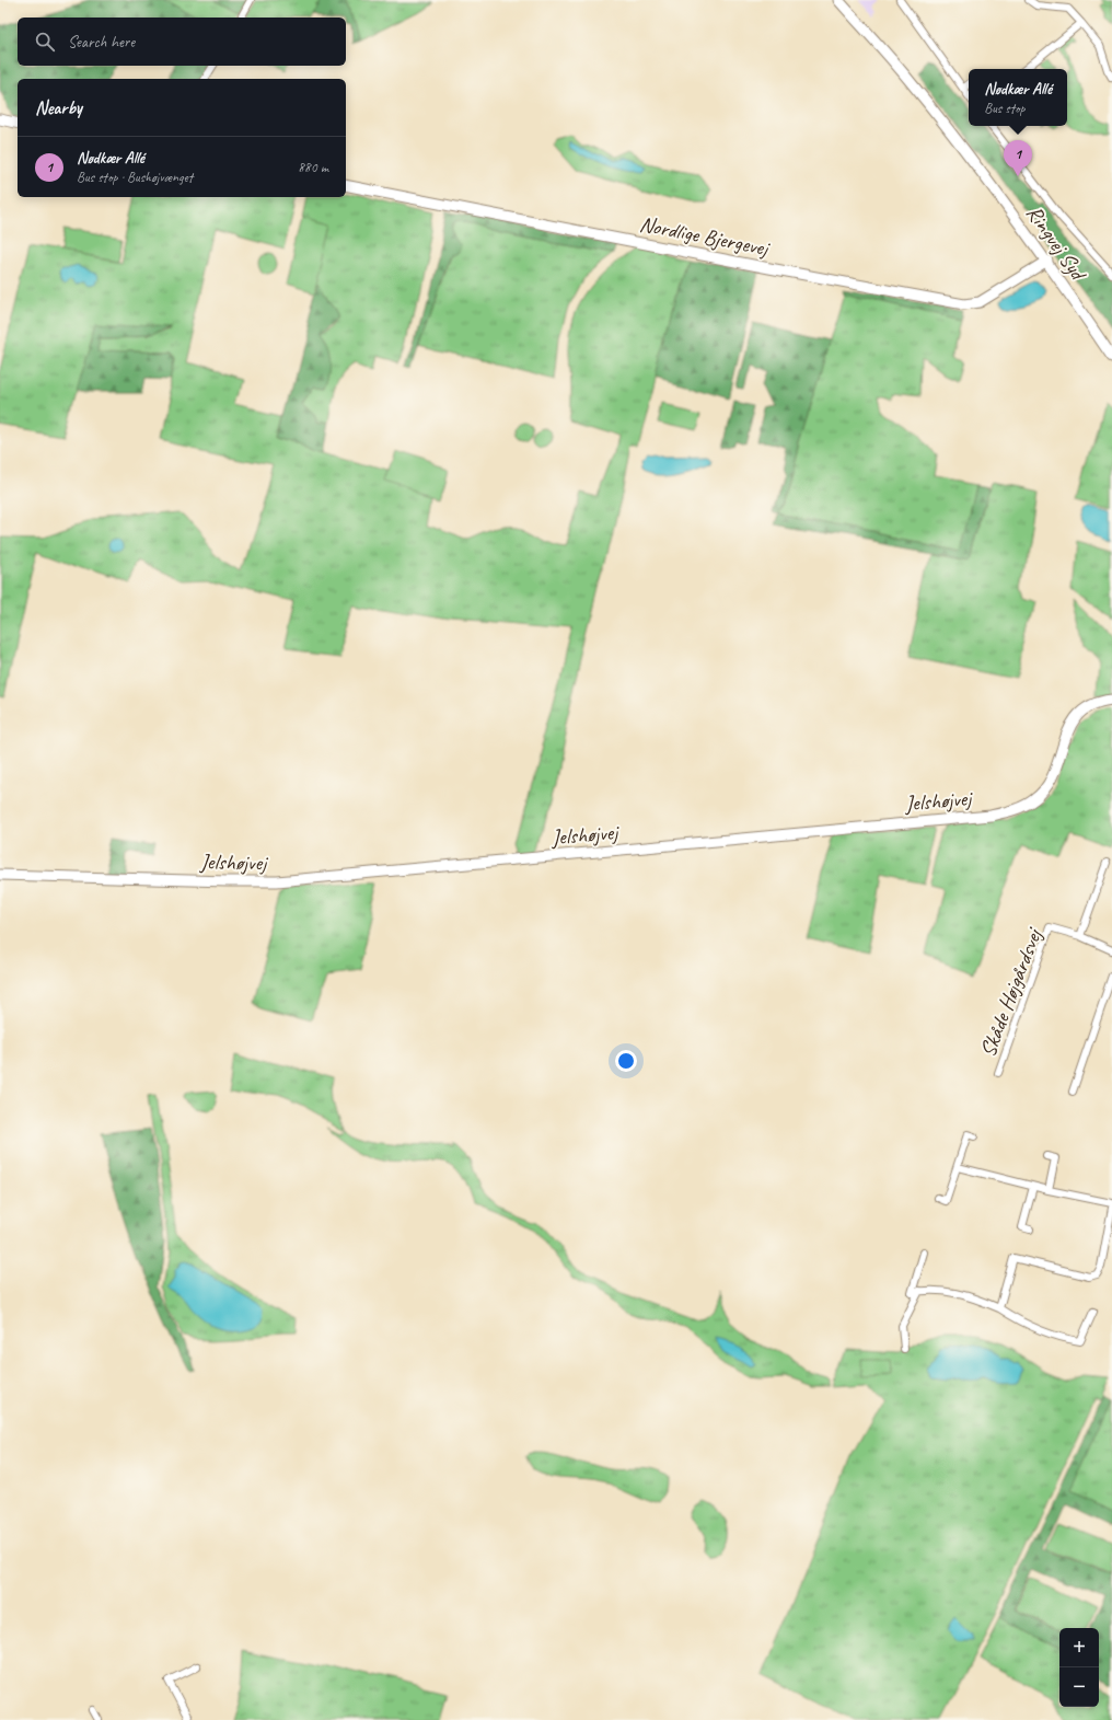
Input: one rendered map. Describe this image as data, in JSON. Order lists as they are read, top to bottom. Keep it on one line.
{"streets":{"street":["Nordlige Bjergevej","Ringvej Syd","Jelshøjvej","Skåde Højgårdsvej"]},"crossings":[["Nordlige Bjergevej","Ringvej Syd"]],"page":{"search":"Search here","popup":["Nødkær Allé","Bus stop"],"heading":"Nearby","list":[{"mark":"1","name":"Nødkær Allé","note":"Bus stop · Bushøjvænget","value":"880 m"}],"pins":"1","map_buttons":["+","−"]}}
